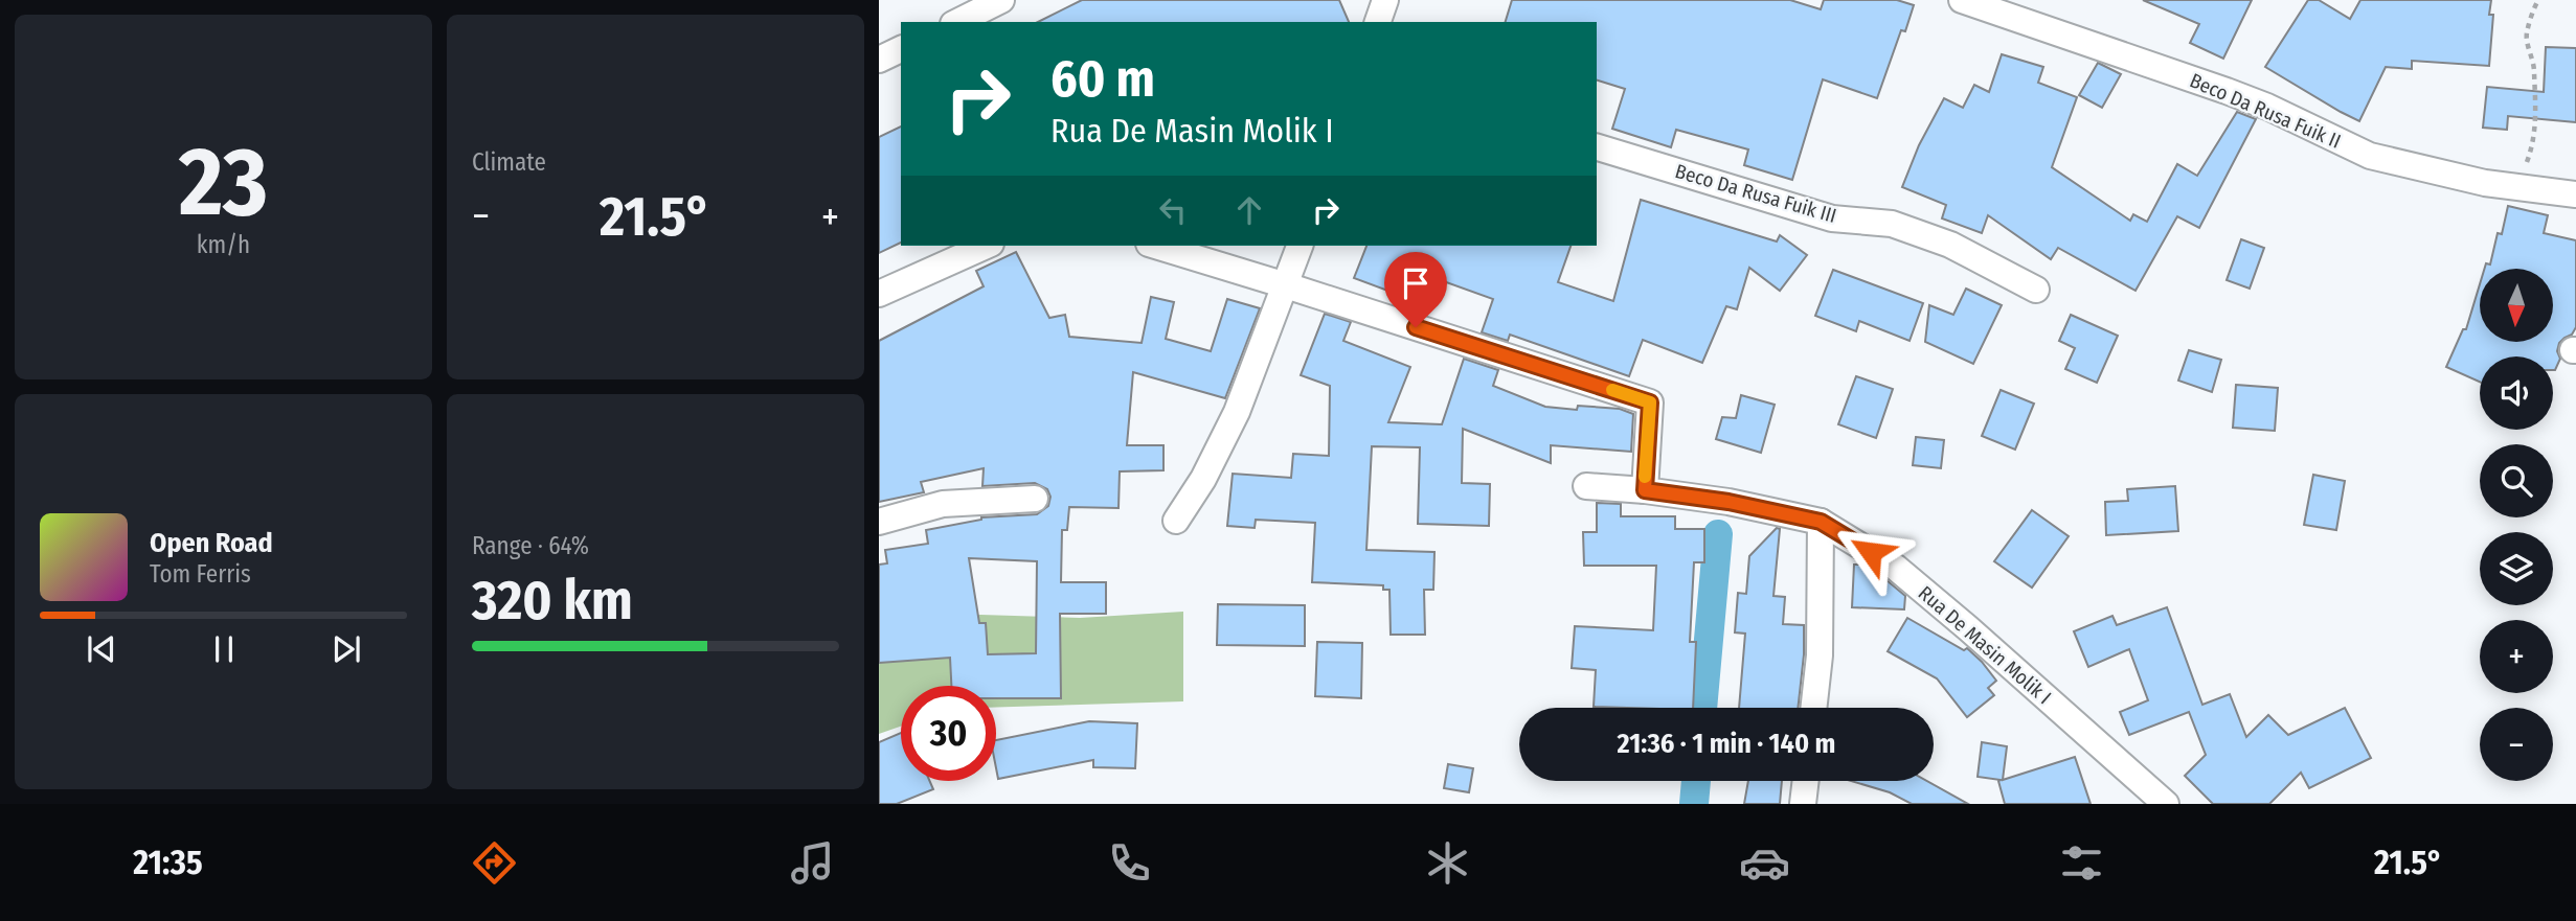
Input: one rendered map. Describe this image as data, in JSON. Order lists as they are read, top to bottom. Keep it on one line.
{"streets":{"street":["Beco Da Rusa Fuik II","Beco Da Rusa Fuik III","Rua De Masin Molik I"]},"north":"bottom","page":{"tile":[["23","km/h"],"Climate",["Range · 64%","320 km"]],"turn":["60 m","Rua De Masin Molik I"],"heat":["−","21.5°","+"],"map_buttons":["+","−"],"song":["Open Road","Tom Ferris"],"limit":"30","trip":"21:36 · 1 min · 140 m","tabs":["21:35","21.5°"]}}
